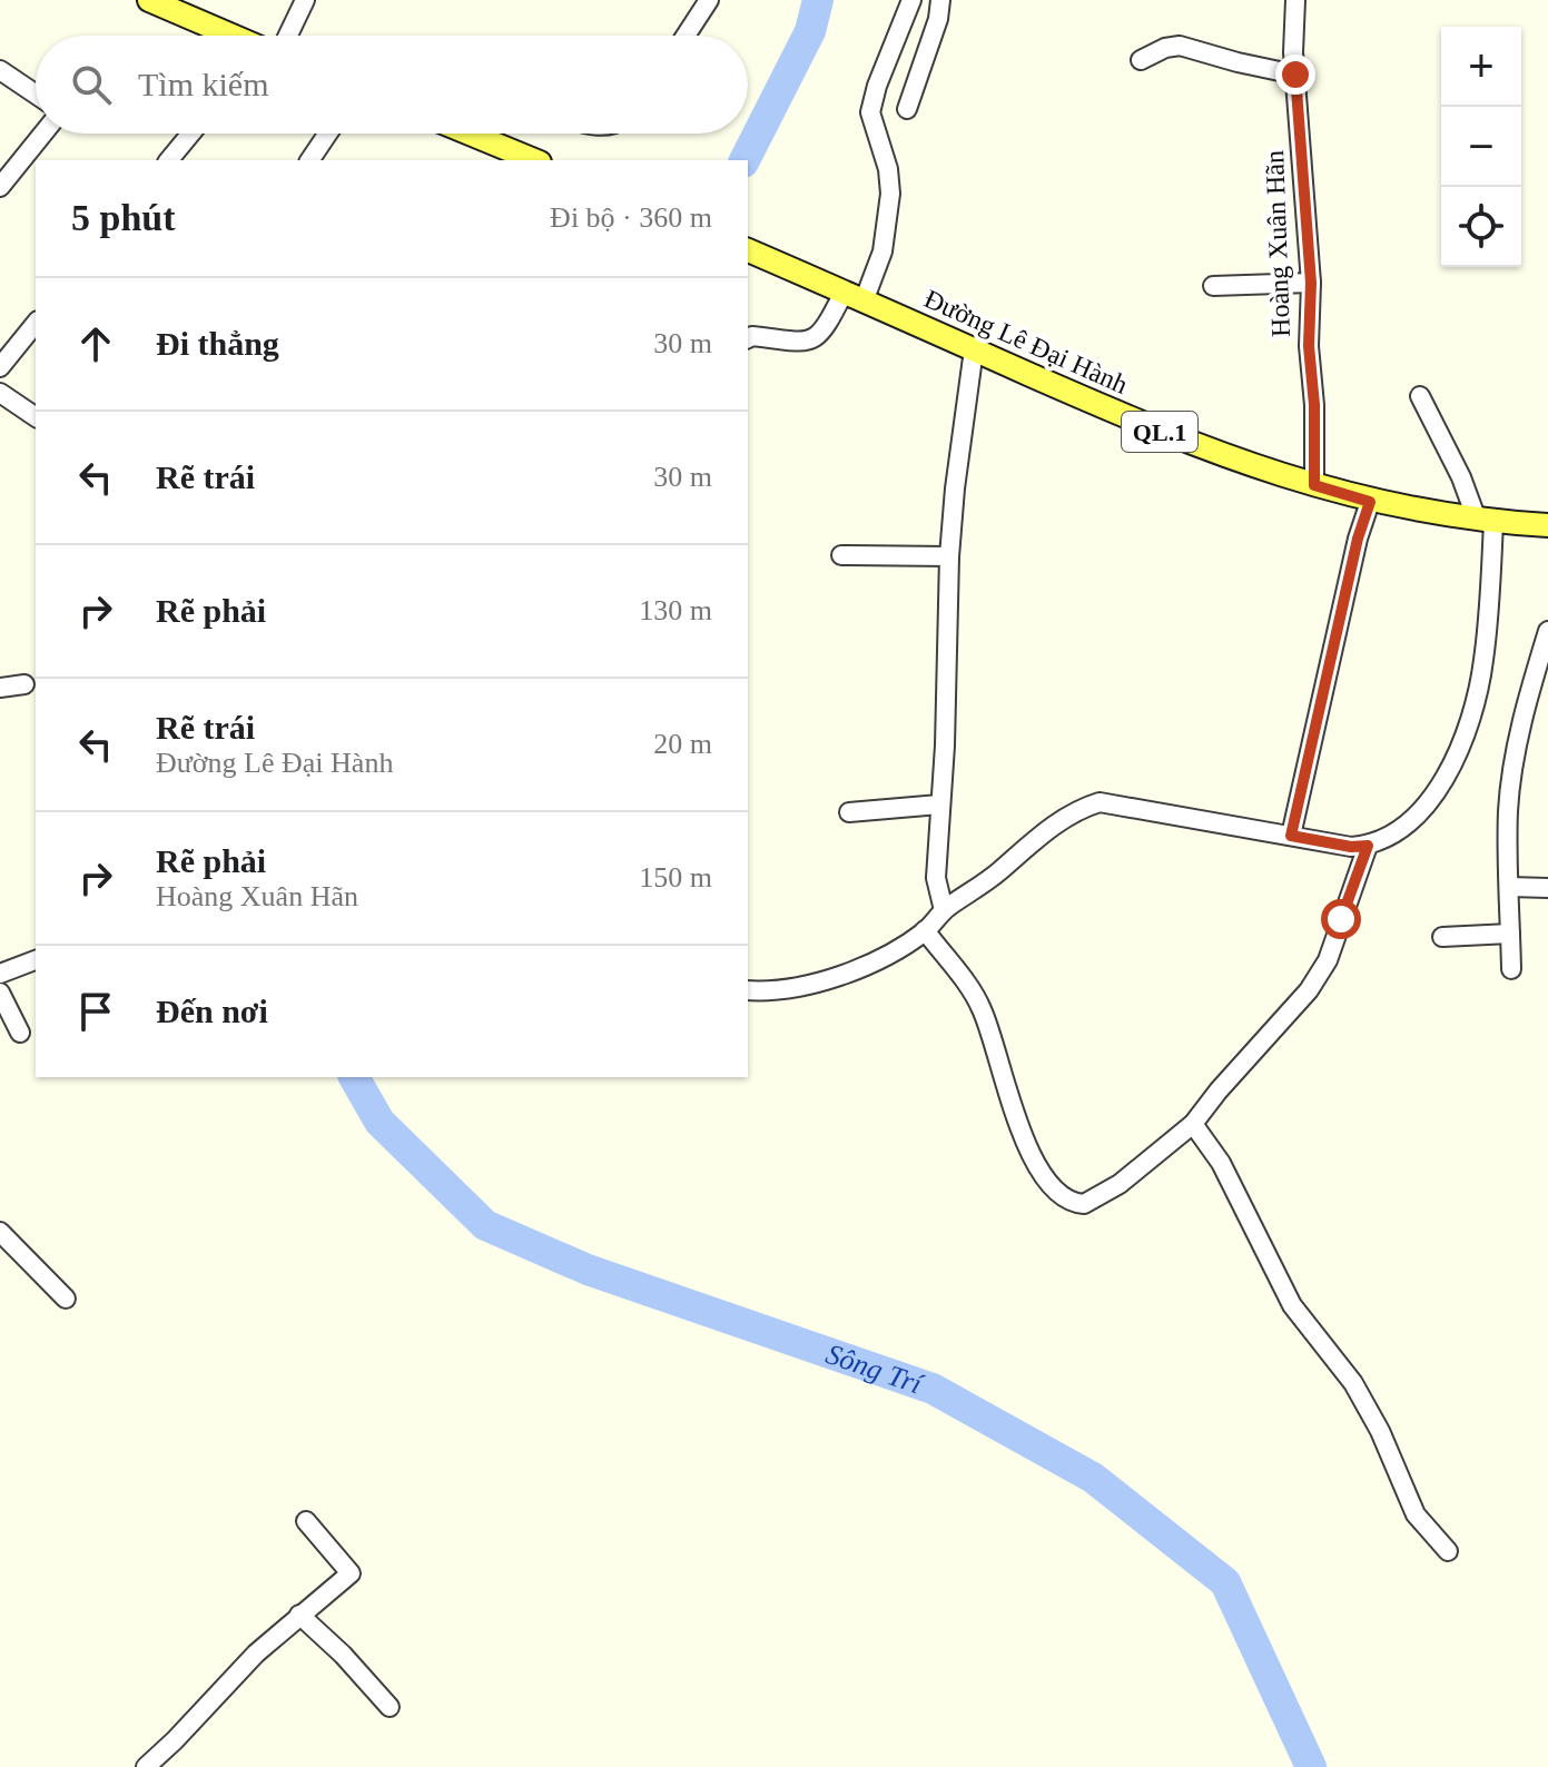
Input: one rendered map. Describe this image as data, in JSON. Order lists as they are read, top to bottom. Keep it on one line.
{"streets":{"main road":["Đường Lê Đại Hành","QL.1"],"street":["Hoàng Xuân Hãn"]},"crossings":[["Hoàng Xuân Hãn","Đường Lê Đại Hành"]],"water":["Sông Trí"],"page":{"map_buttons":["+","−"],"search":"Tìm kiếm","heading":["5 phút","Đi bộ · 360 m"],"list":[["Đi thẳng","30 m"],["Rẽ trái","30 m"],["Rẽ phải","130 m"],["Rẽ trái","Đường Lê Đại Hành","20 m"],["Rẽ phải","Hoàng Xuân Hãn","150 m"],"Đến nơi"]}}
